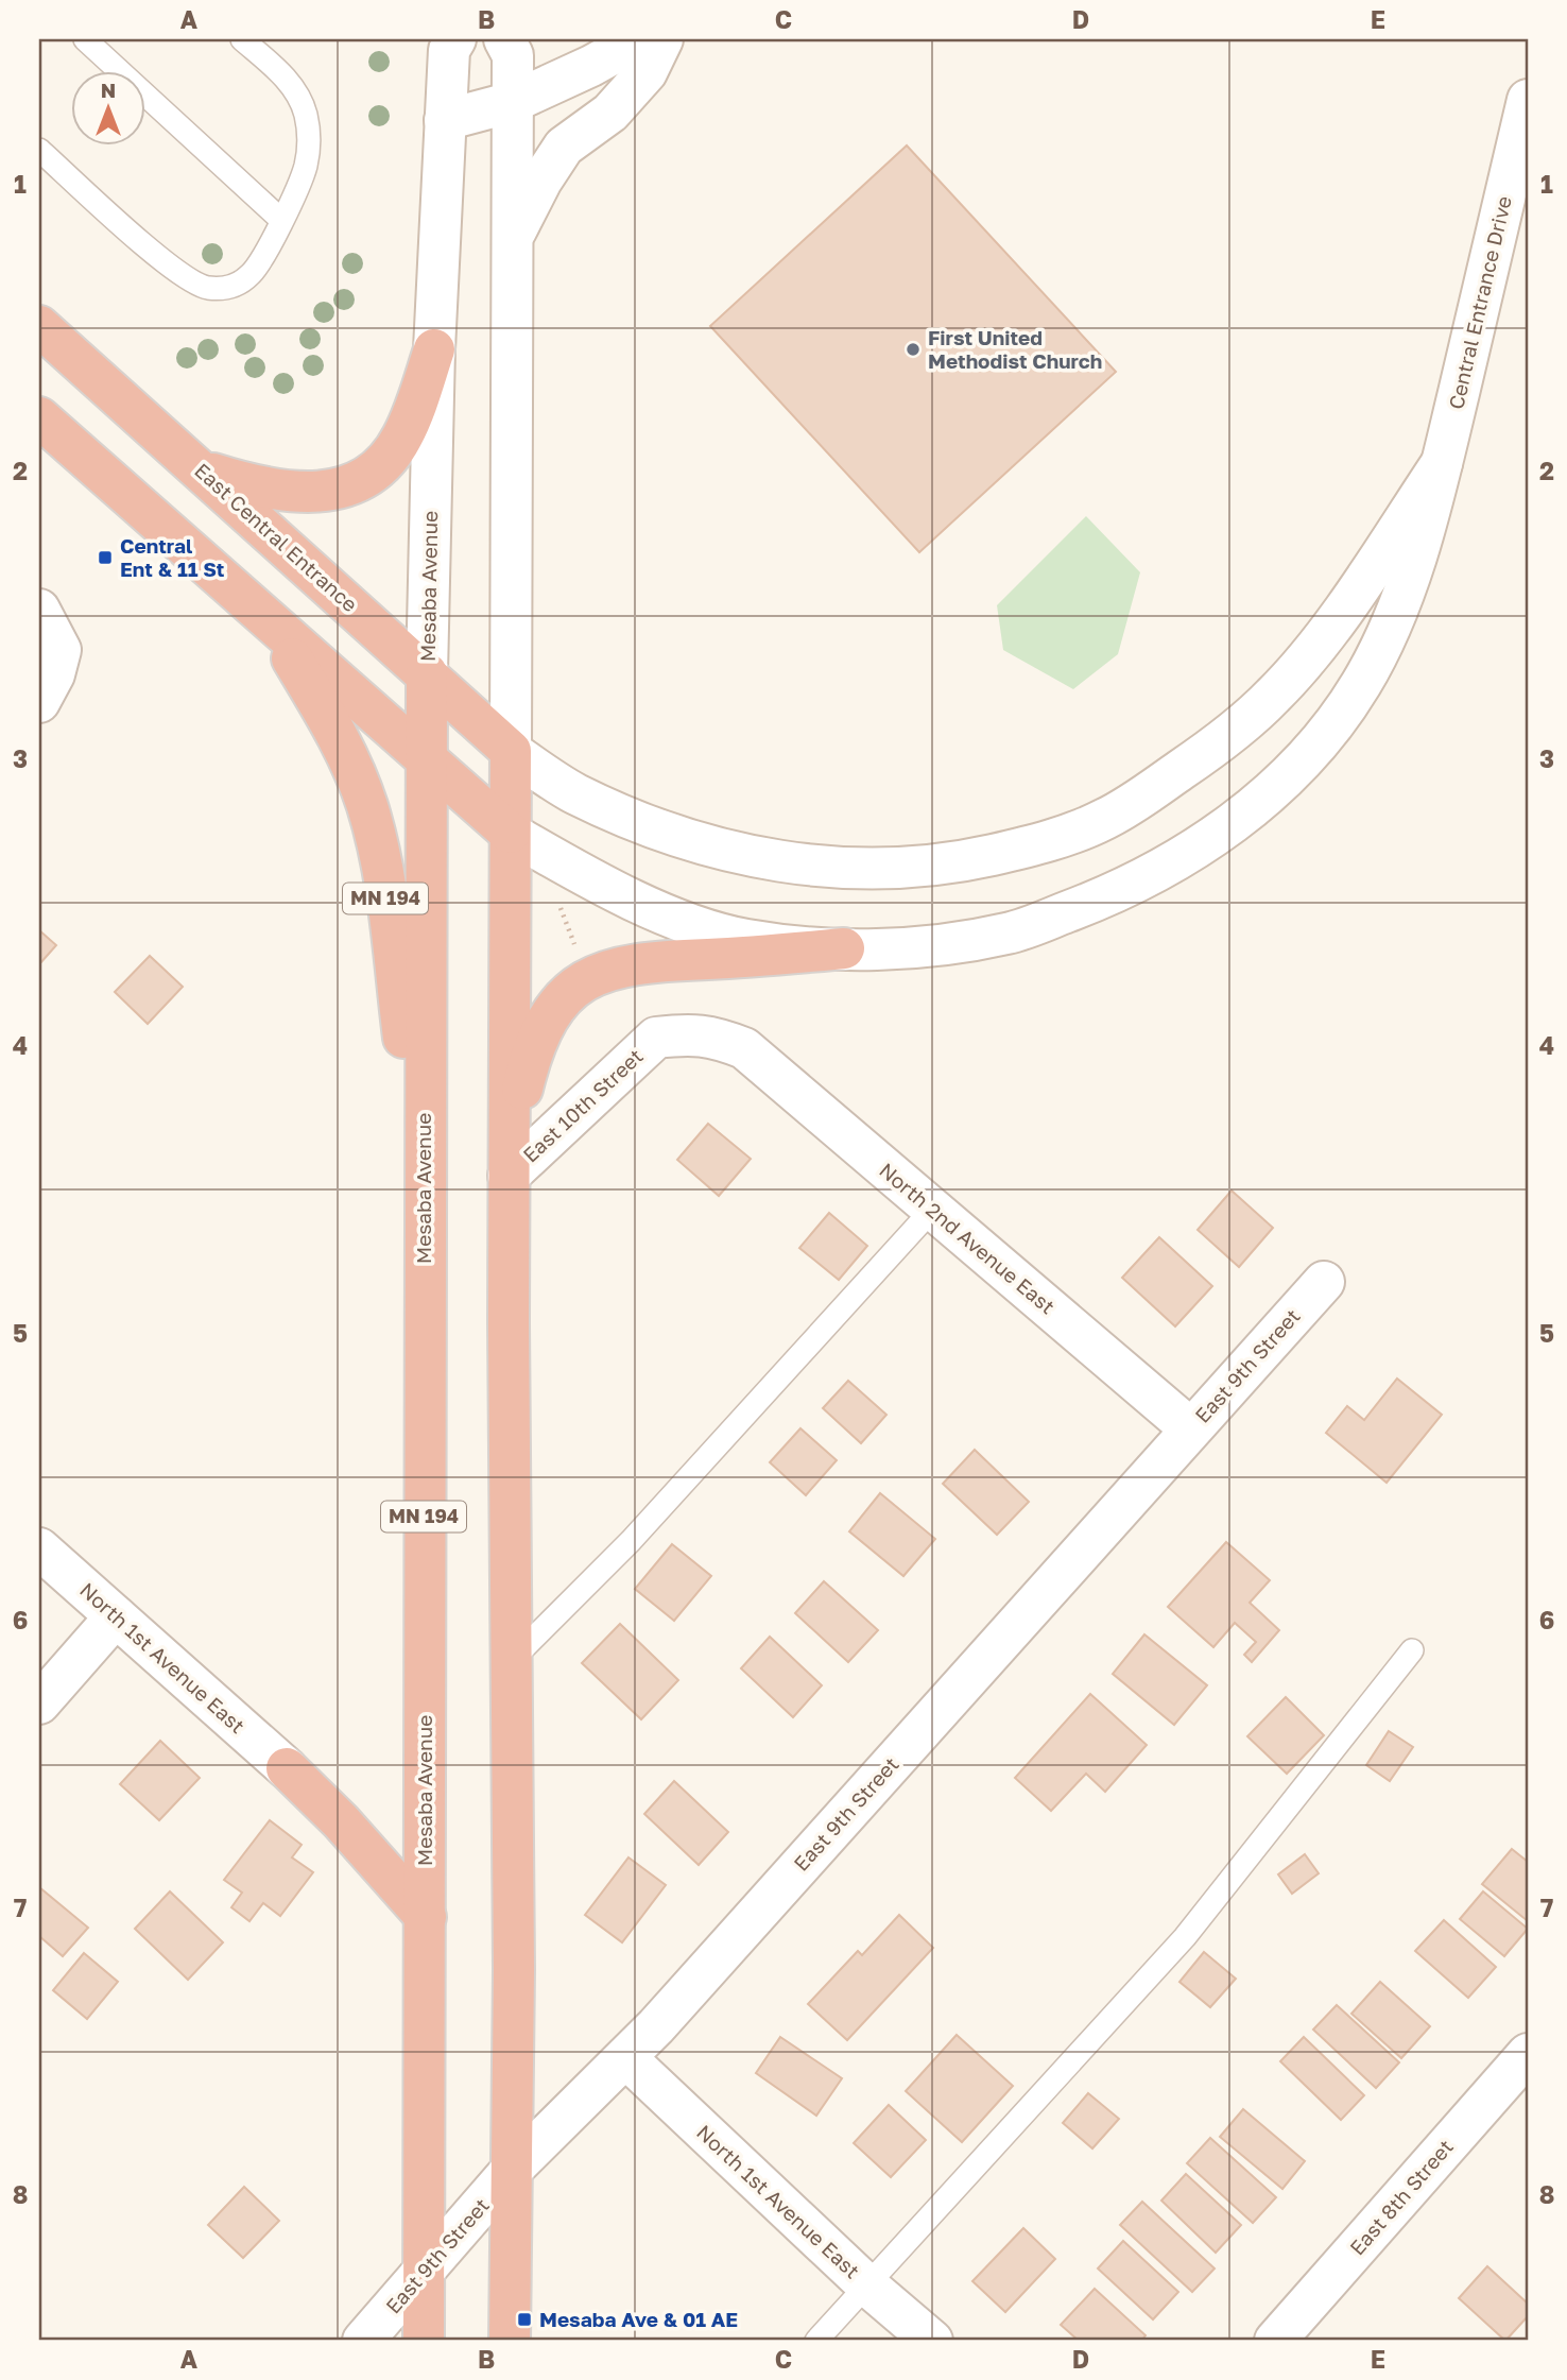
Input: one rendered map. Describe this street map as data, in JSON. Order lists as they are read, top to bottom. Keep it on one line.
{"streets":{"highway":["East Central Entrance","Mesaba Avenue","MN 194"],"street":["Central Entrance Drive","East 10th Street","North 2nd Avenue East","East 9th Street","North 1st Avenue East","East 8th Street"]},"crossings":[["Central Entrance Drive","East Central Entrance"],["East Central Entrance","Mesaba Avenue"],["Mesaba Avenue","MN 194"],["Mesaba Avenue","East 9th Street"],["East 10th Street","North 2nd Avenue East"],["North 2nd Avenue East","East 9th Street"],["East 9th Street","North 1st Avenue East"]],"places":{"other":["First United Methodist Church"],"transit":["Central Ent & 11 St","Mesaba Ave & 01 AE"]},"north":"top","grid":{"columns":["A","B","C","D","E"],"rows":["1","2","3","4","5","6","7","8"]}}
